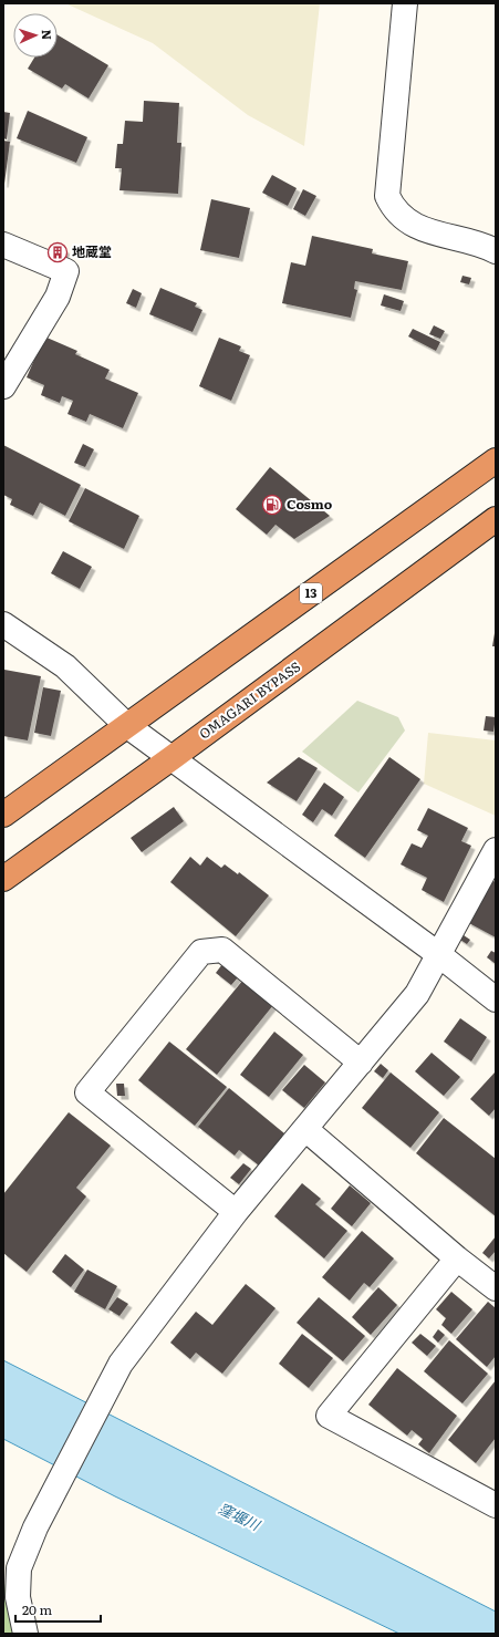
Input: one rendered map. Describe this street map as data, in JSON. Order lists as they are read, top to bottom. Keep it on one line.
{"streets":{"highway":["13","OMAGARI BYPASS"]},"water":["窪堰川"],"places":{"building":["地蔵堂"],"fuel station":["Cosmo"]},"scale_bar":"20 m","north":"right"}
